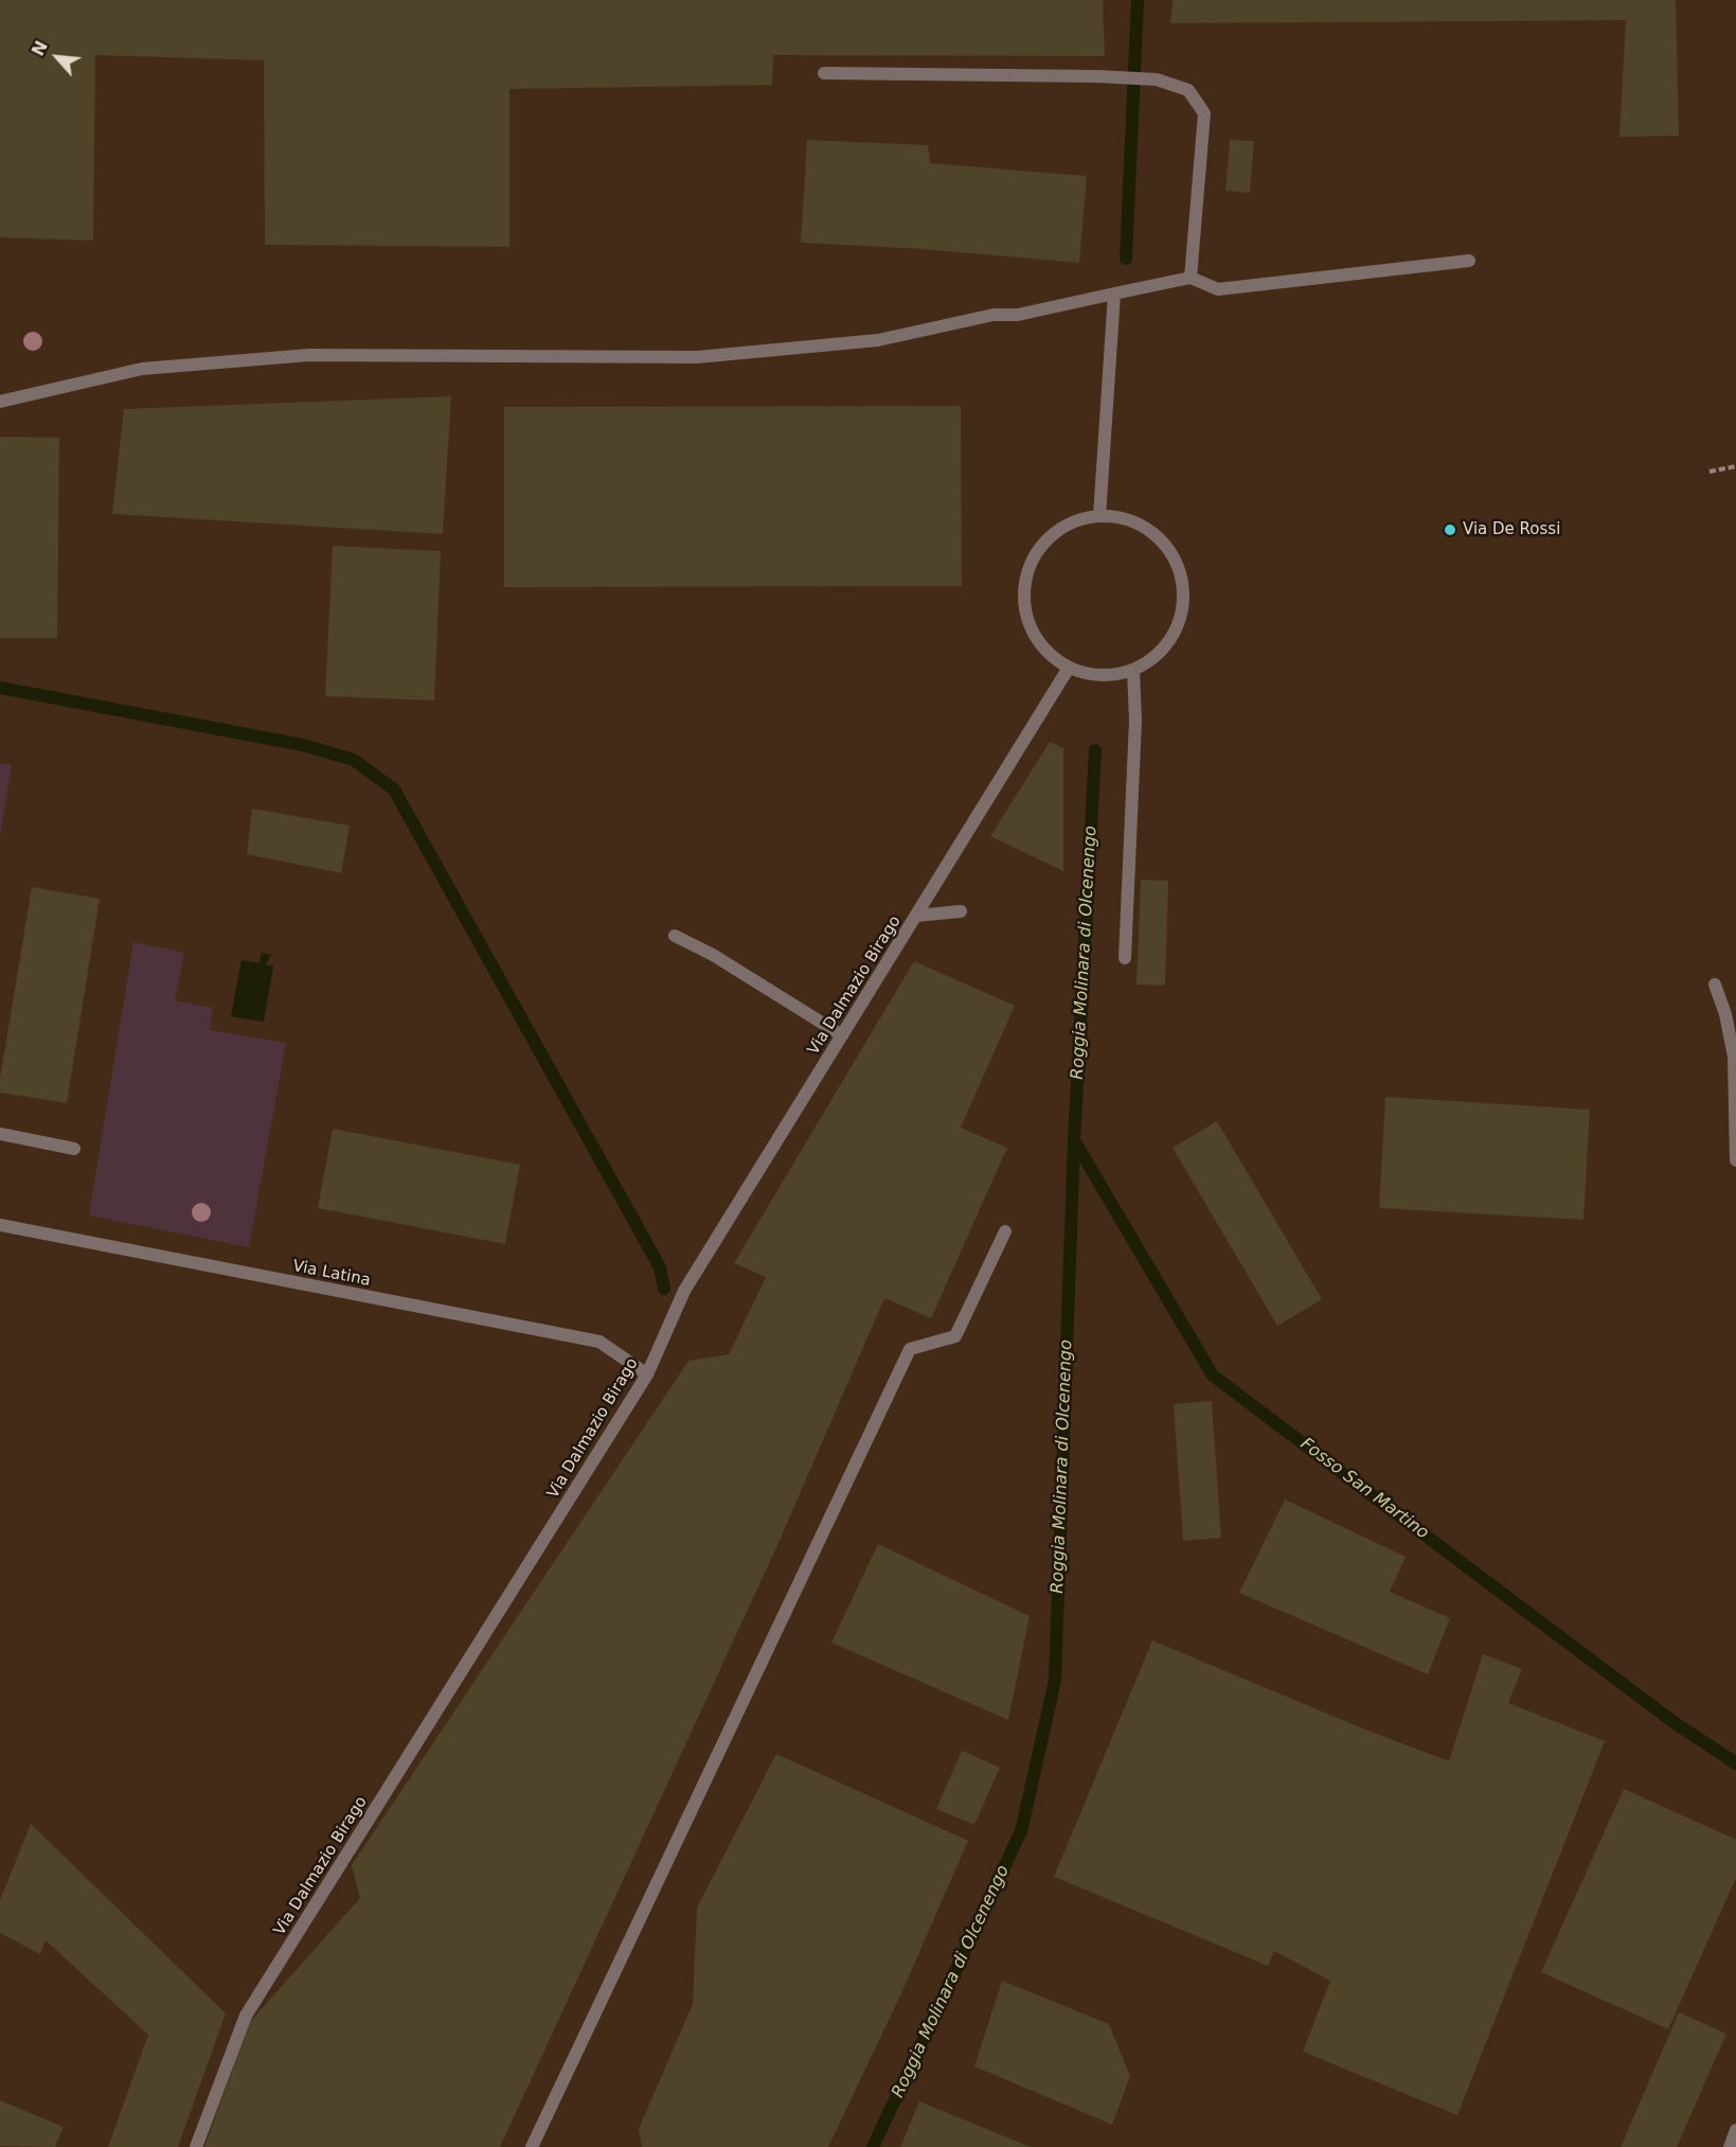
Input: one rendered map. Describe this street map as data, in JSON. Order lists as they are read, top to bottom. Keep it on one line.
{"streets":{"street":["Via Dalmazio Birago","Via Latina"]},"crossings":[["Via Dalmazio Birago","Via Latina"]],"water":["Roggia Molinara di Olcenengo","Fosso San Martino"],"places":["Via De Rossi"],"north":"top left"}
